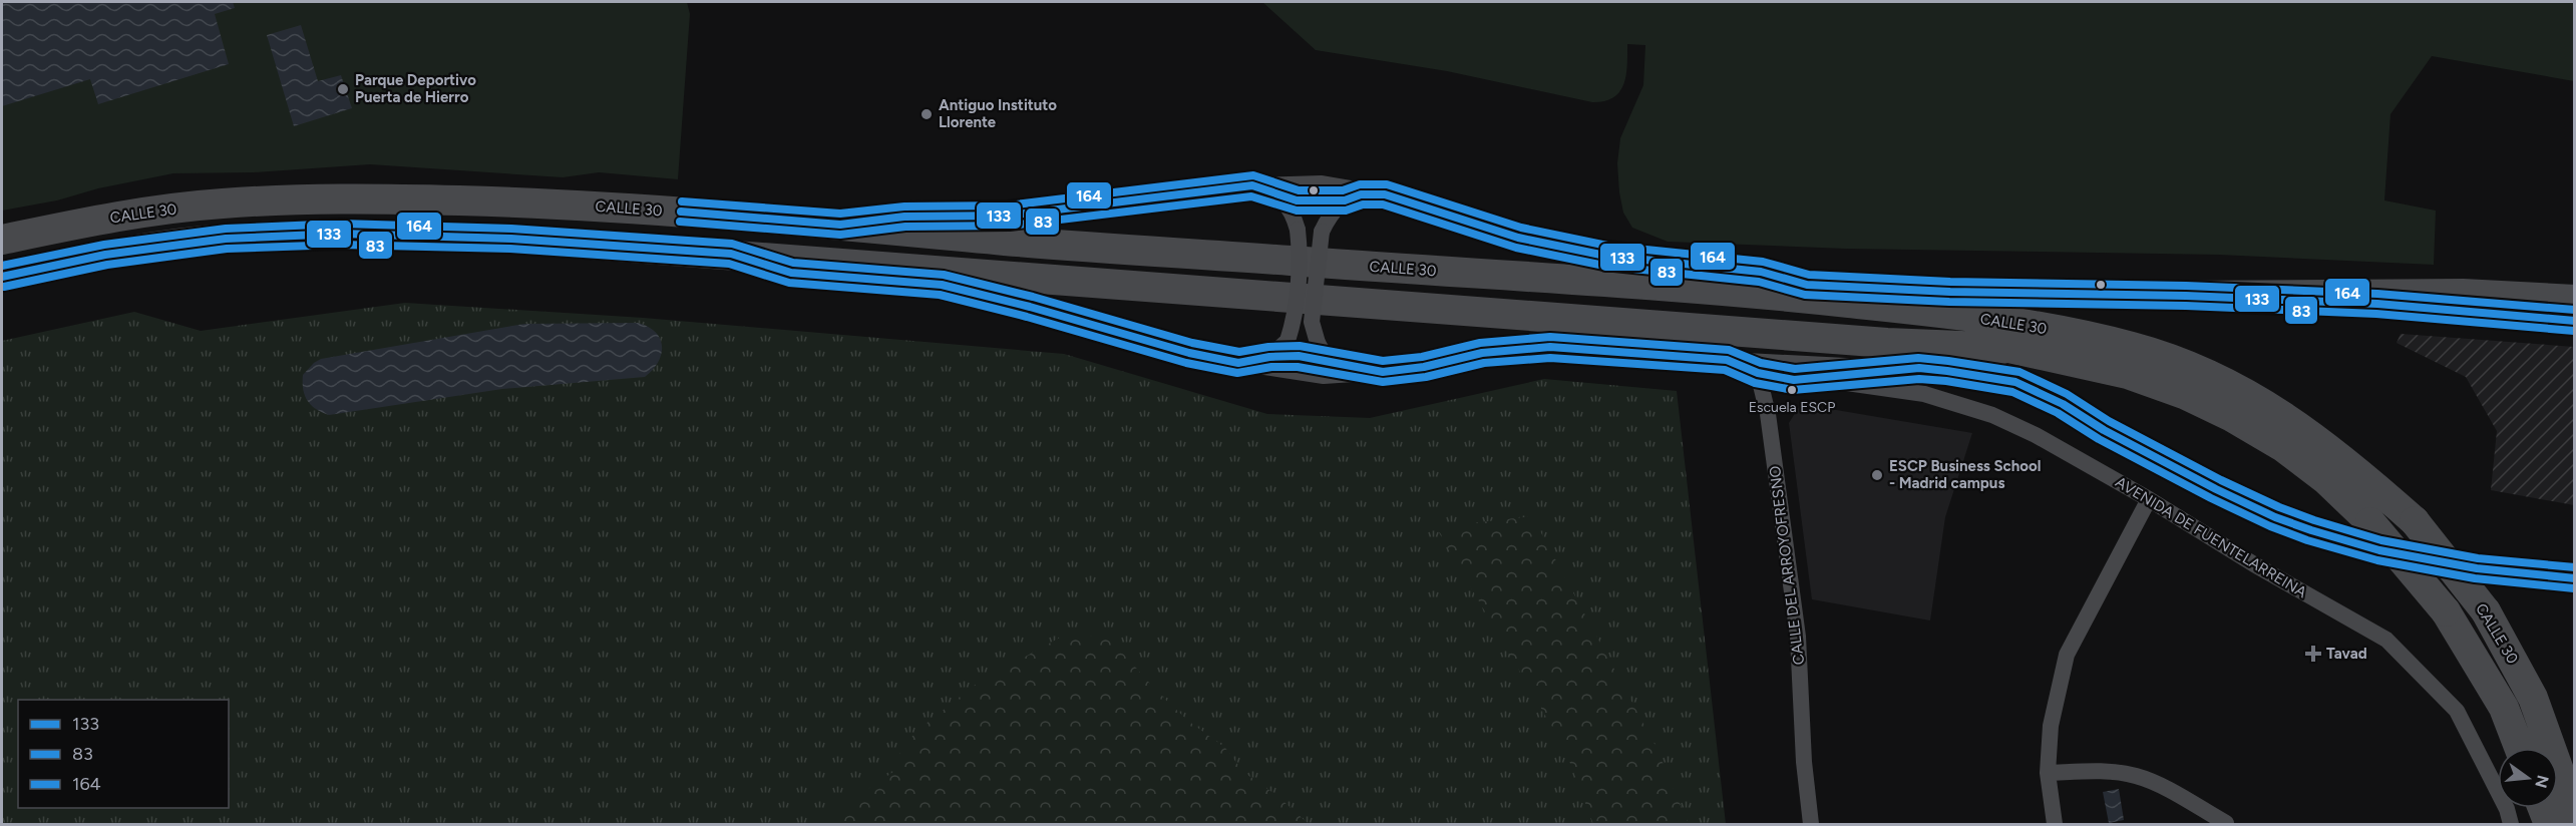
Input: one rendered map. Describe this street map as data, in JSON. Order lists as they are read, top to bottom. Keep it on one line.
{"streets":{"highway":["CALLE 30"],"street":["AVENIDA DE FUENTELARREINA","CALLE DEL ARROYOFRESNO"]},"crossings":[["AVENIDA DE FUENTELARREINA","CALLE DEL ARROYOFRESNO"]],"places":{"other":["Parque Deportivo Puerta de Hierro","Antiguo Instituto Llorente","Escuela ESCP","ESCP Business School - Madrid campus"],"health":["Tavad"]},"lines":["transit line 164","transit line 133","transit line 83"],"legend":["133","83","164"],"north":"right"}
